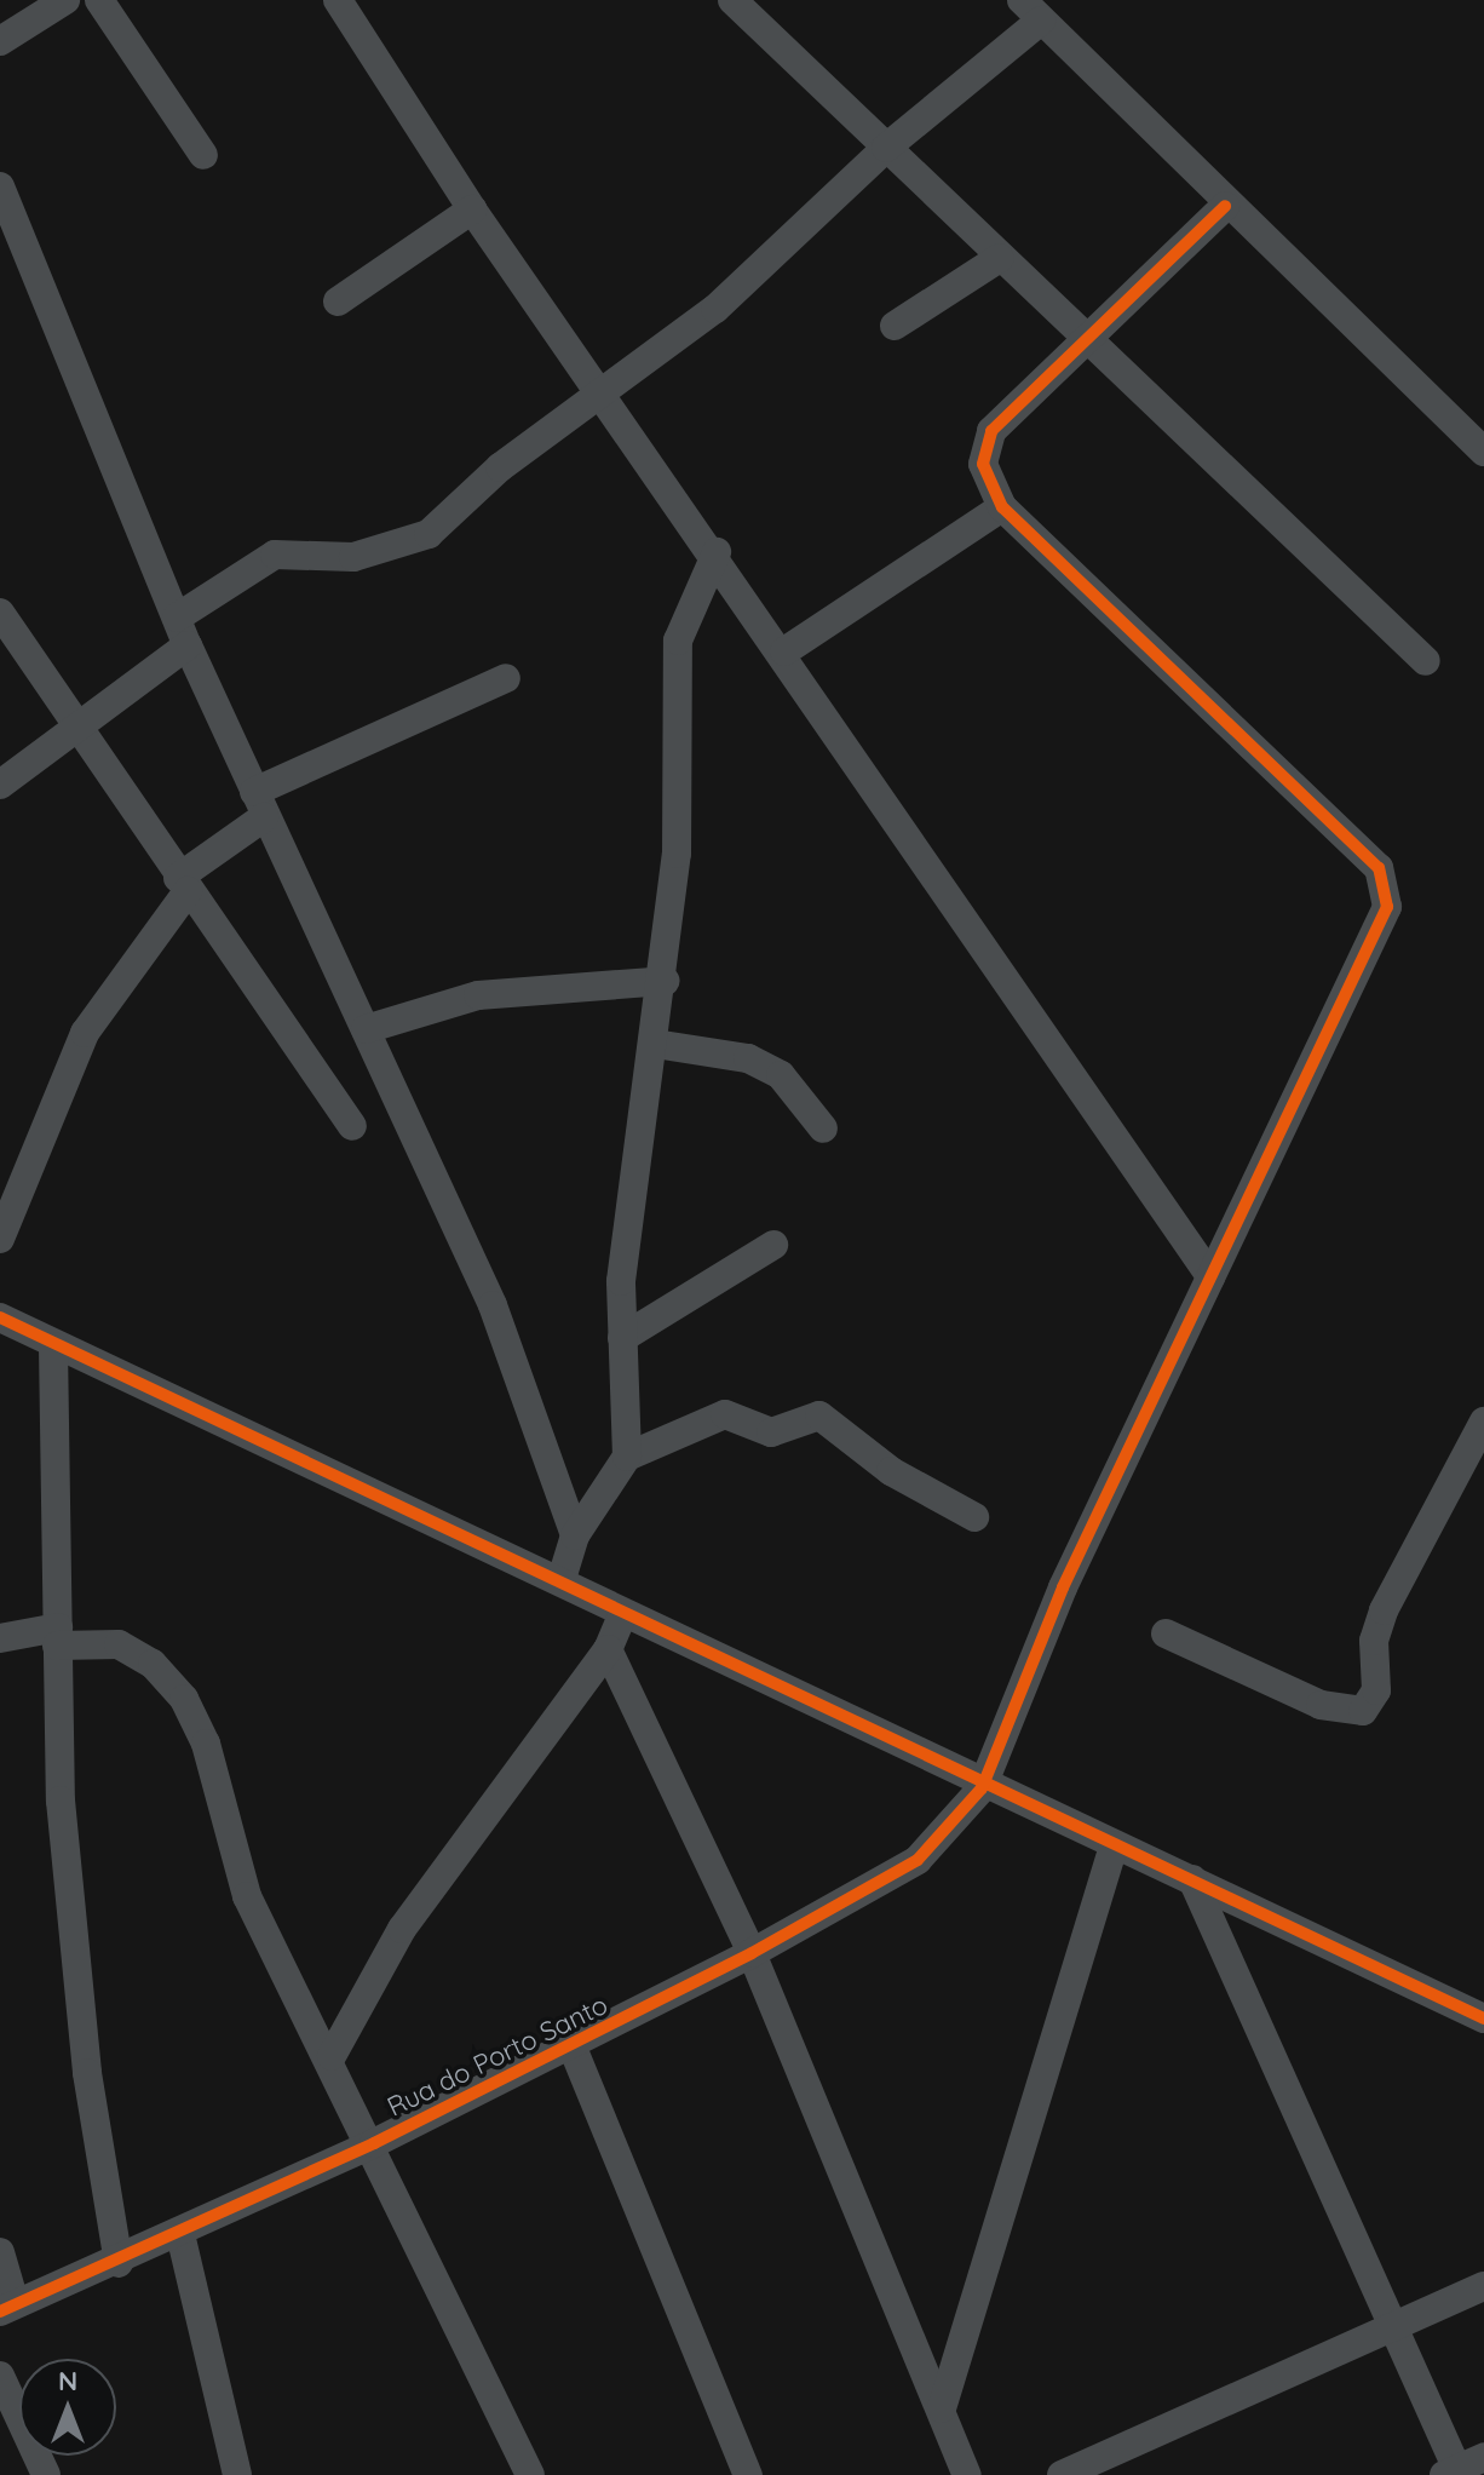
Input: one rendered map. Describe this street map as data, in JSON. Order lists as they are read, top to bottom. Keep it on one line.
{"streets":{"street":["Rua do Porto Santo"]},"north":"top"}
